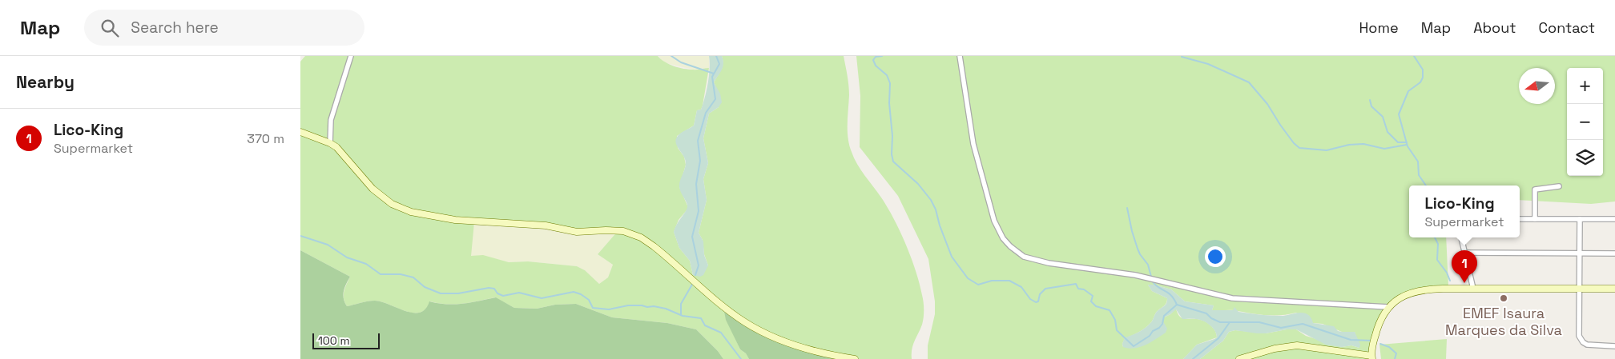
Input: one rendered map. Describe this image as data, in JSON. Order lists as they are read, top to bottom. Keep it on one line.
{"places":["EMEF Isaura Marques da Silva"],"scale_bar":"100 m","north":"left","page":{"header":"Map","search":"Search here","nav":["Home","Map","About","Contact"],"heading":"Nearby","map_buttons":["+","−"],"list":[{"mark":"1","name":"Lico-King","note":"Supermarket","value":"370 m"}],"popup":["Lico-King","Supermarket"],"pins":"1","scale":"100 m"}}
